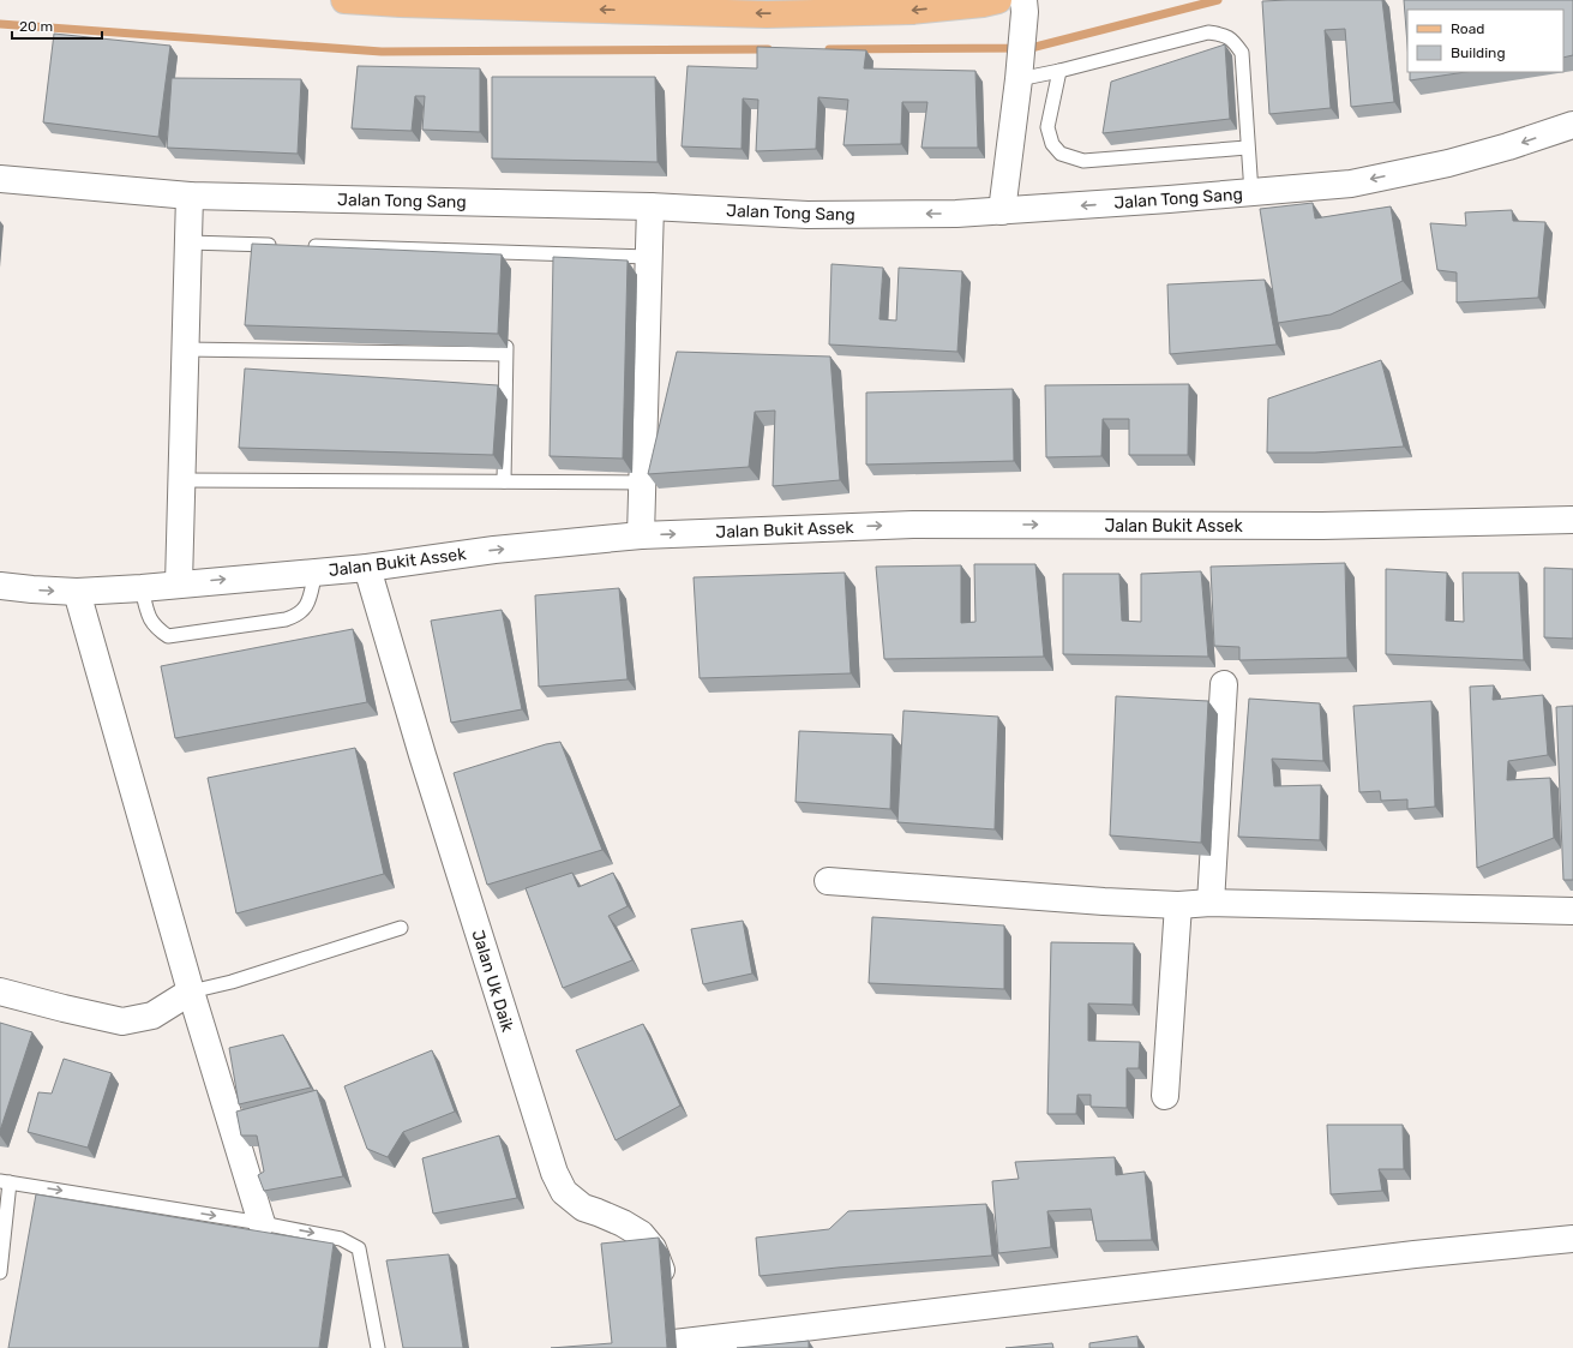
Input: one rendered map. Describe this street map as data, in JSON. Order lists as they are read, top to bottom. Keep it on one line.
{"streets":{"street":["Jalan Tong Sang","Jalan Bukit Assek","Jalan Uk Daik"]},"crossings":[["Jalan Bukit Assek","Jalan Uk Daik"]],"one_way":["Jalan Tong Sang","Jalan Bukit Assek"],"legend":["Road","Building"],"scale_bar":"20 m"}
